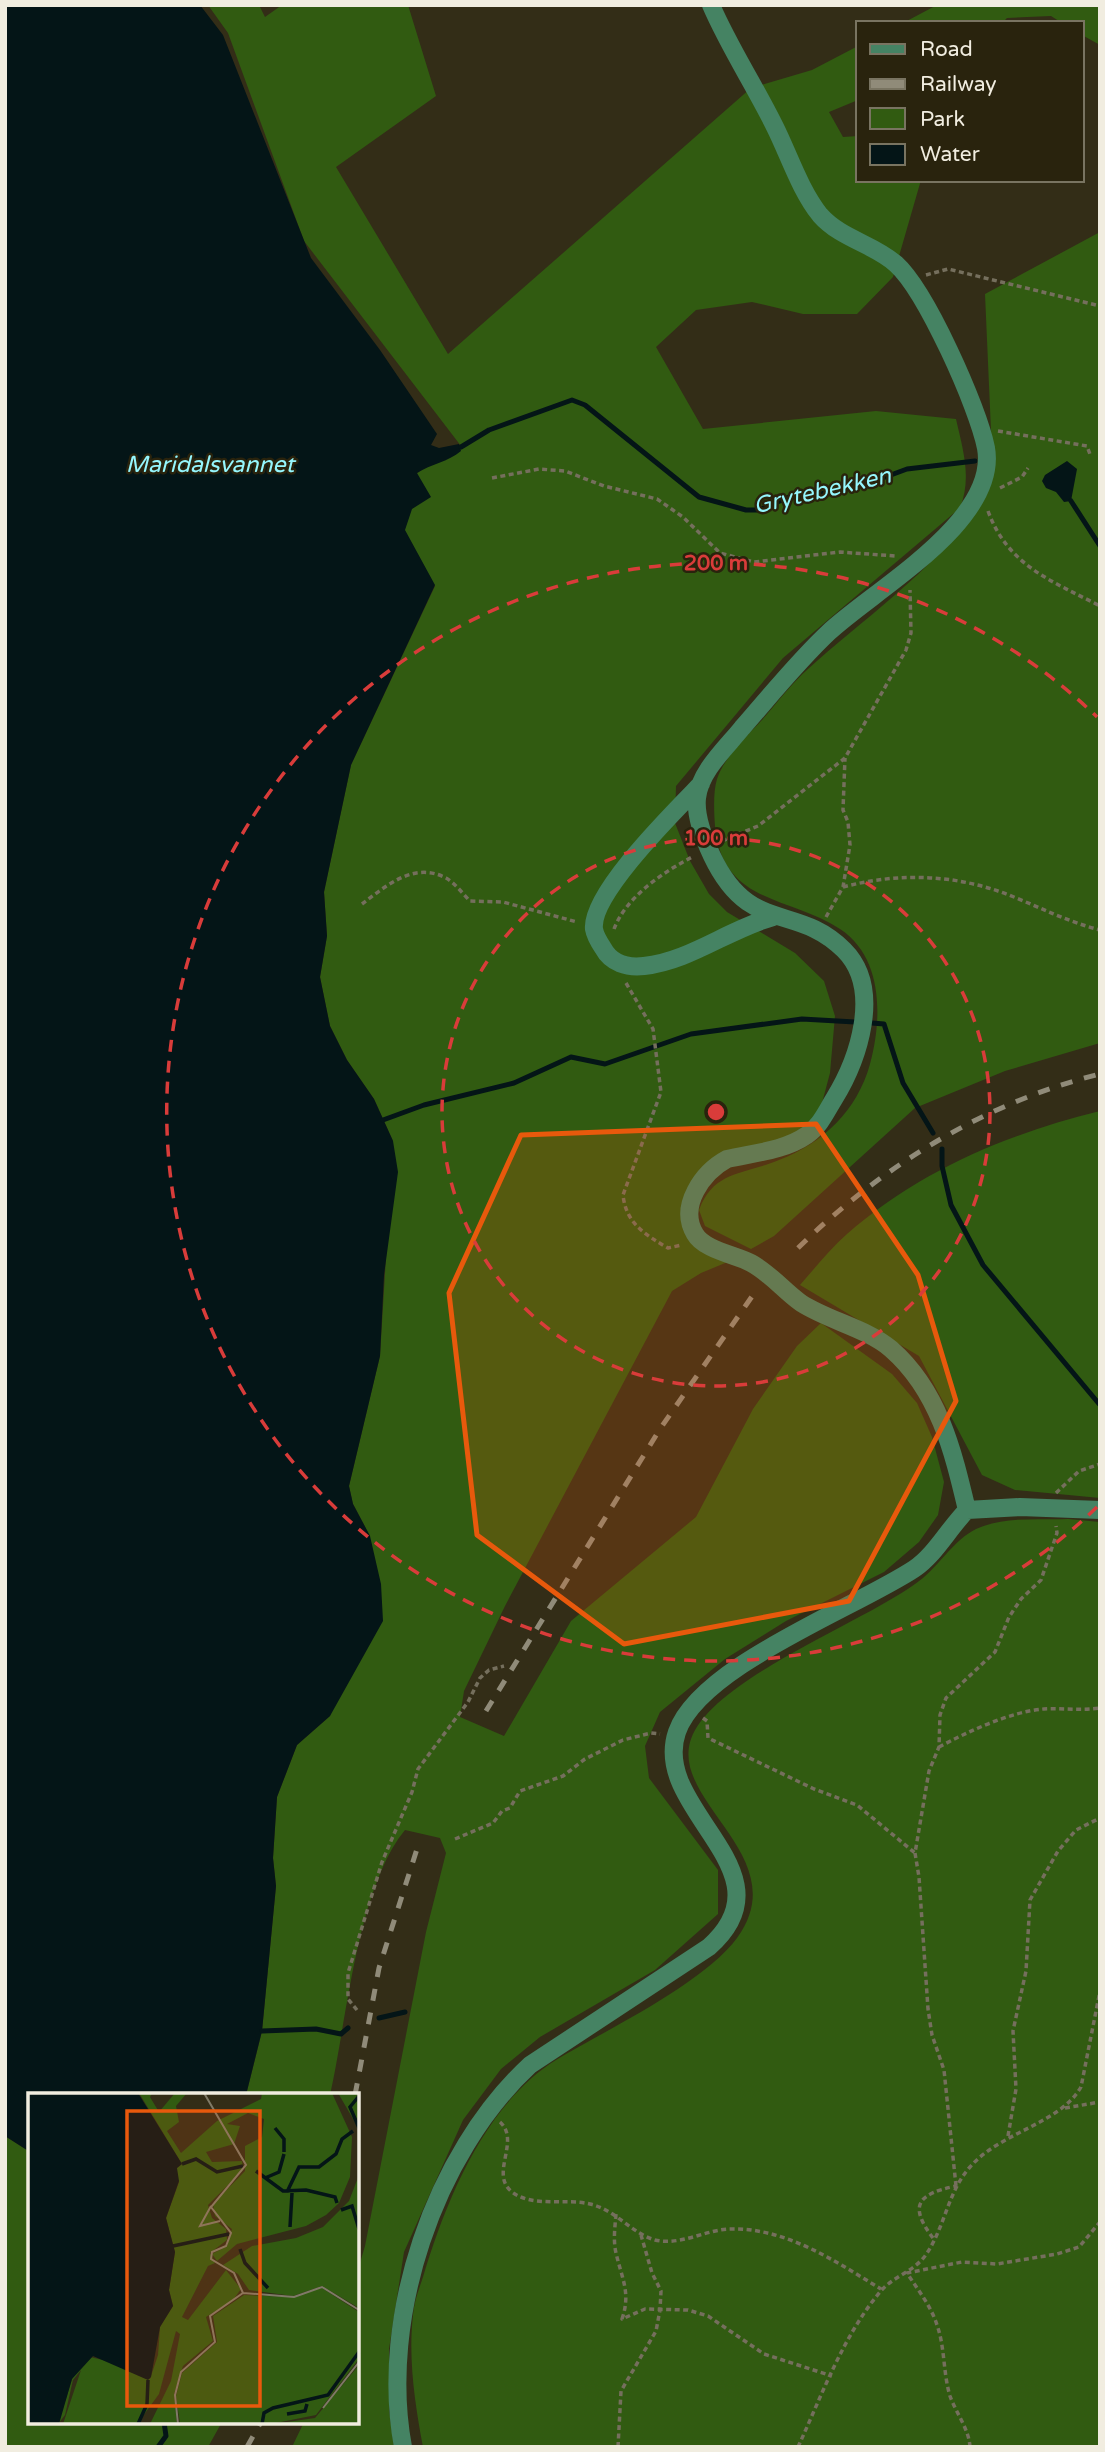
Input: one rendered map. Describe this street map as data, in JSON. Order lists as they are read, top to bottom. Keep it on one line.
{"water":["Maridalsvannet","Grytebekken"],"legend":["Road","Railway","Park","Water"],"rings":["200 m","100 m"]}
